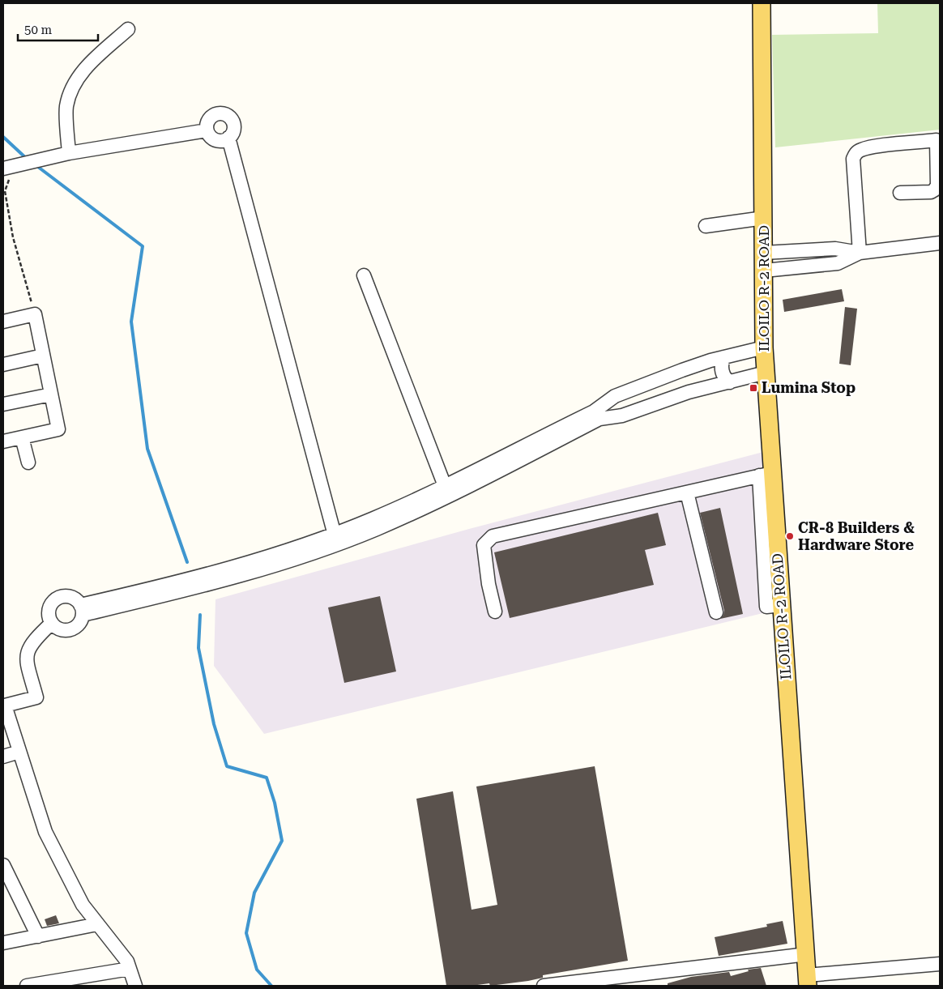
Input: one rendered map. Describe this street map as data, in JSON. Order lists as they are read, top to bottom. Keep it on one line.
{"streets":{"main road":["ILOILO R-2 ROAD"]},"places":{"transit":["Lumina Stop"],"other":["CR-8 Builders & Hardware Store"]},"scale_bar":"50 m"}
